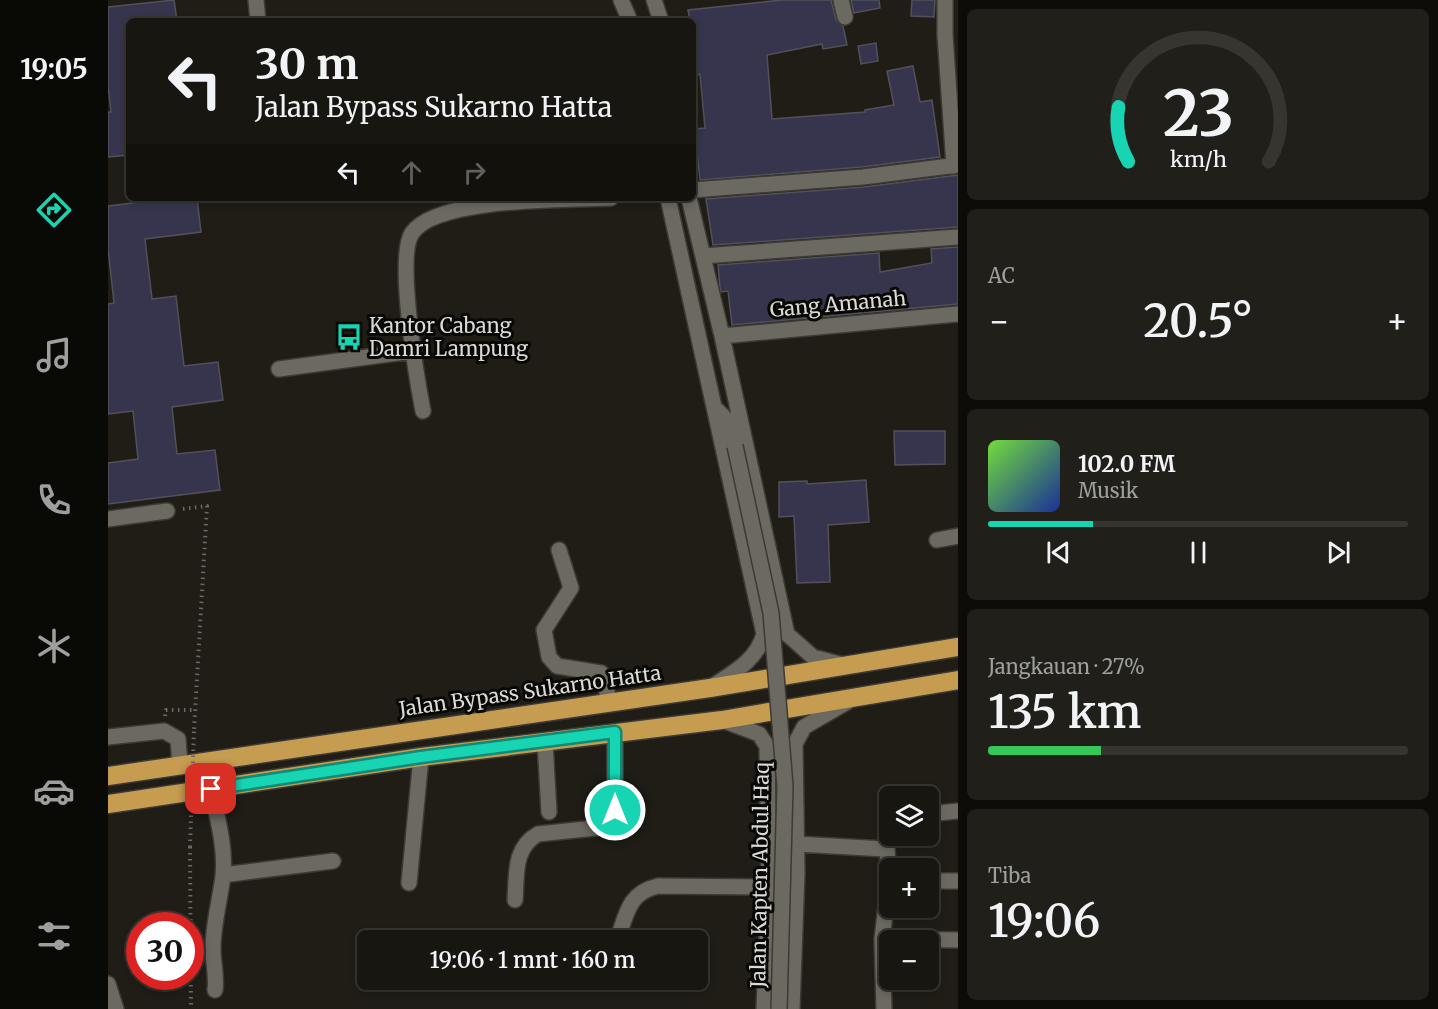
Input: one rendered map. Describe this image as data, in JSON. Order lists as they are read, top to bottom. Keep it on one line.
{"streets":{"highway":["Jalan Bypass Sukarno Hatta"],"street":["Gang Amanah","Jalan Kapten Abdul Haq"]},"places":{"bus stop":["Kantor Cabang Damri Lampung"]},"page":{"tabs":"19:05","turn":["30 m","Jalan Bypass Sukarno Hatta"],"tile":["AC",["Jangkauan · 27%","135 km"],["Tiba","19:06"]],"heat":["−","20.5°","+"],"song":["102.0 FM","Musik"],"map_buttons":["+","−"],"limit":"30","trip":"19:06 · 1 mnt · 160 m","gauge":["23","km/h"]}}
